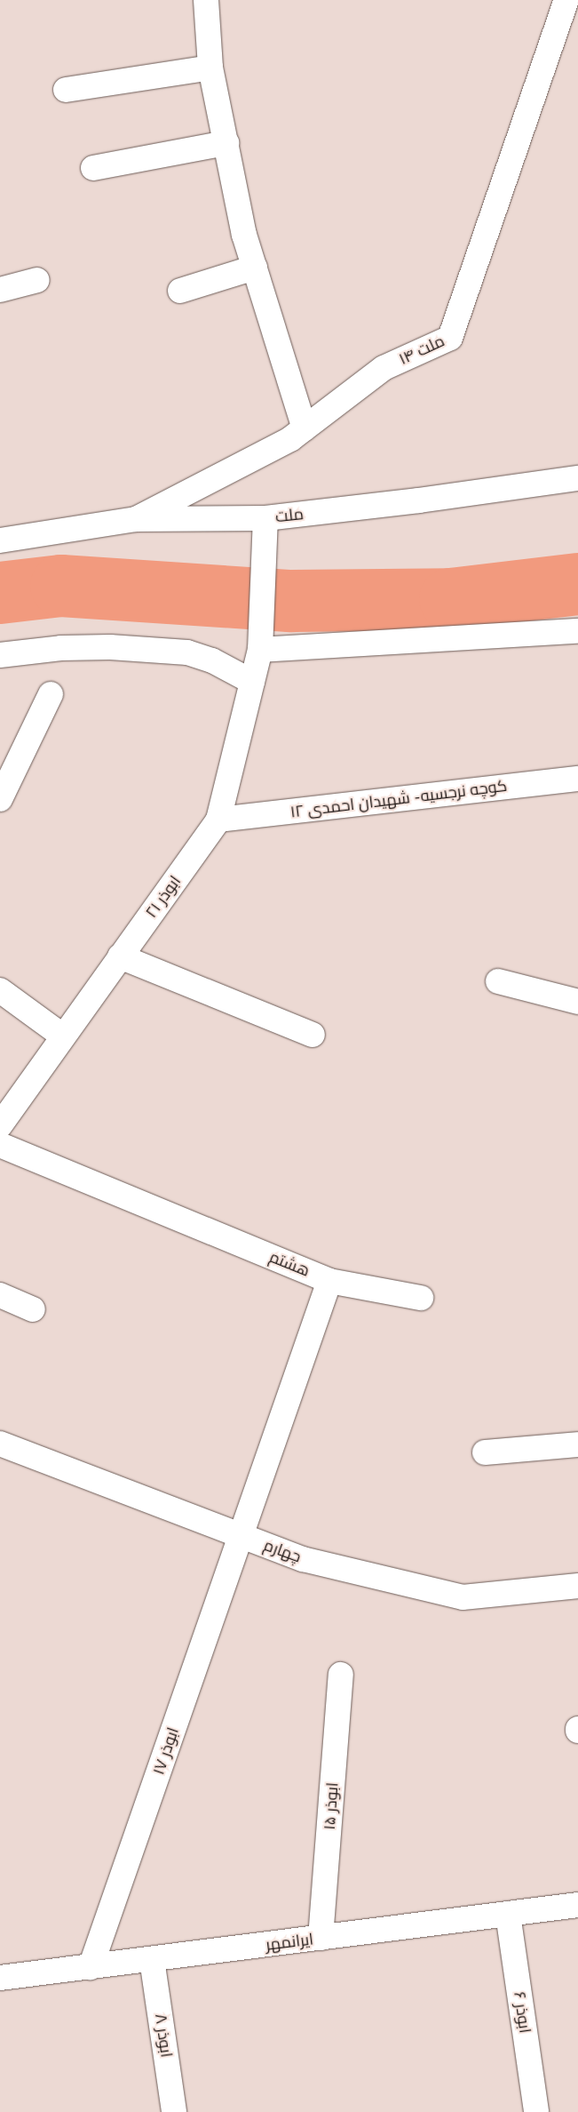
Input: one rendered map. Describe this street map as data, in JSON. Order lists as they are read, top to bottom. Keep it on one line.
{"streets":{"street":["۱۴ ملت","ملت","کوچه نرجسیه- شهیدان احمدی ۱۲","۲۱ ابوذر","هشتم","چهارم","۱۷ ابوذر","۱۵ ابوذر","ایرانمهر","ابوذر ۶","۸ ابوذر"]},"crossings":[["۱۴ ملت","ملت"],["ملت","۲۱ ابوذر"],["کوچه نرجسیه- شهیدان احمدی ۱۲","۲۱ ابوذر"],["هشتم","چهارم"],["هشتم","۱۷ ابوذر"],["چهارم","۱۷ ابوذر"],["۱۷ ابوذر","ایرانمهر"],["۱۵ ابوذر","ایرانمهر"],["ایرانمهر","ابوذر ۶"],["ایرانمهر","۸ ابوذر"]]}
